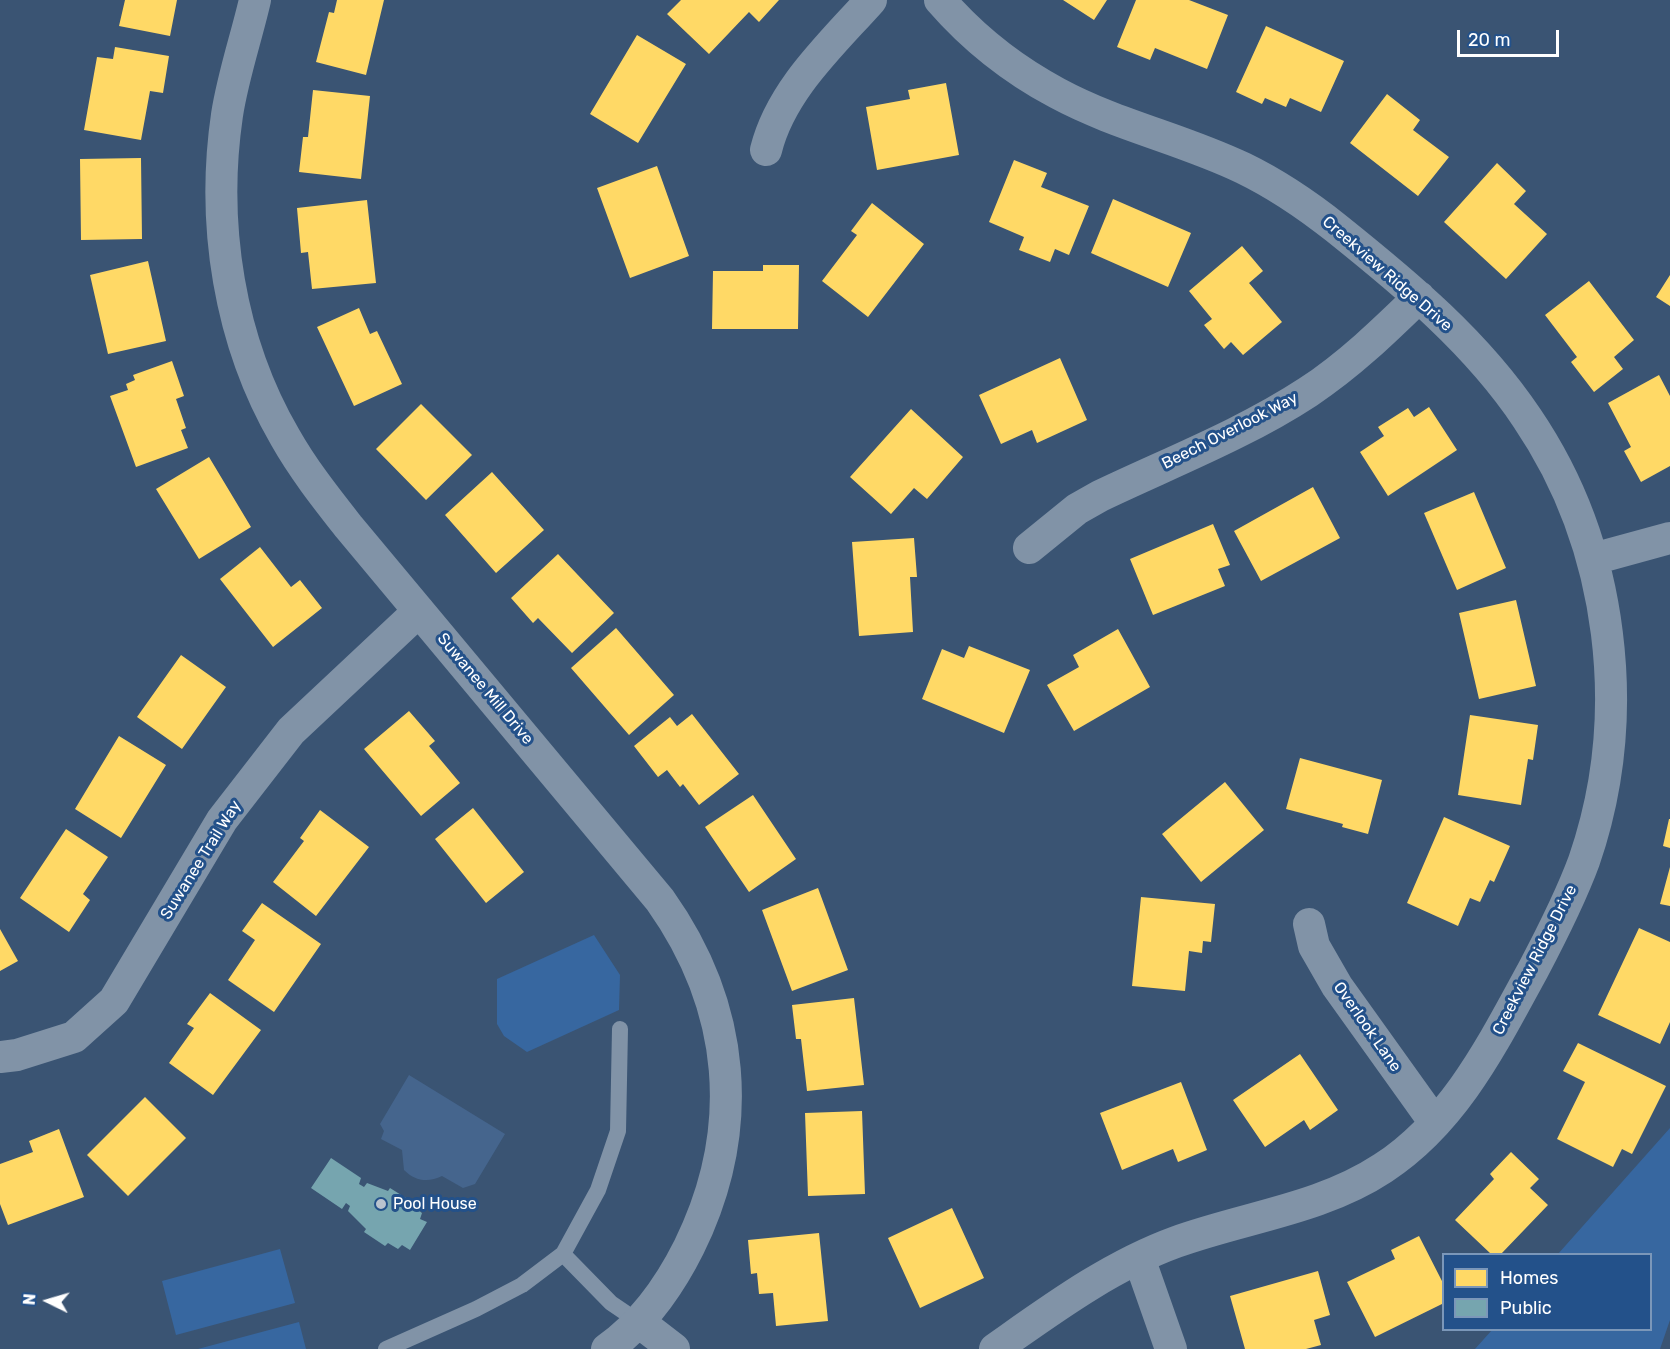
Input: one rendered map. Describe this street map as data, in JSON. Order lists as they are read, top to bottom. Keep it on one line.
{"streets":{"street":["Creekview Ridge Drive","Beech Overlook Way","Suwanee Mill Drive","Suwanee Trail Way","Overlook Lane"]},"crossings":[["Creekview Ridge Drive","Beech Overlook Way"],["Creekview Ridge Drive","Overlook Lane"],["Suwanee Mill Drive","Suwanee Trail Way"]],"places":["Pool House"],"legend":["Homes","Public"],"scale_bar":"20 m","north":"left"}
